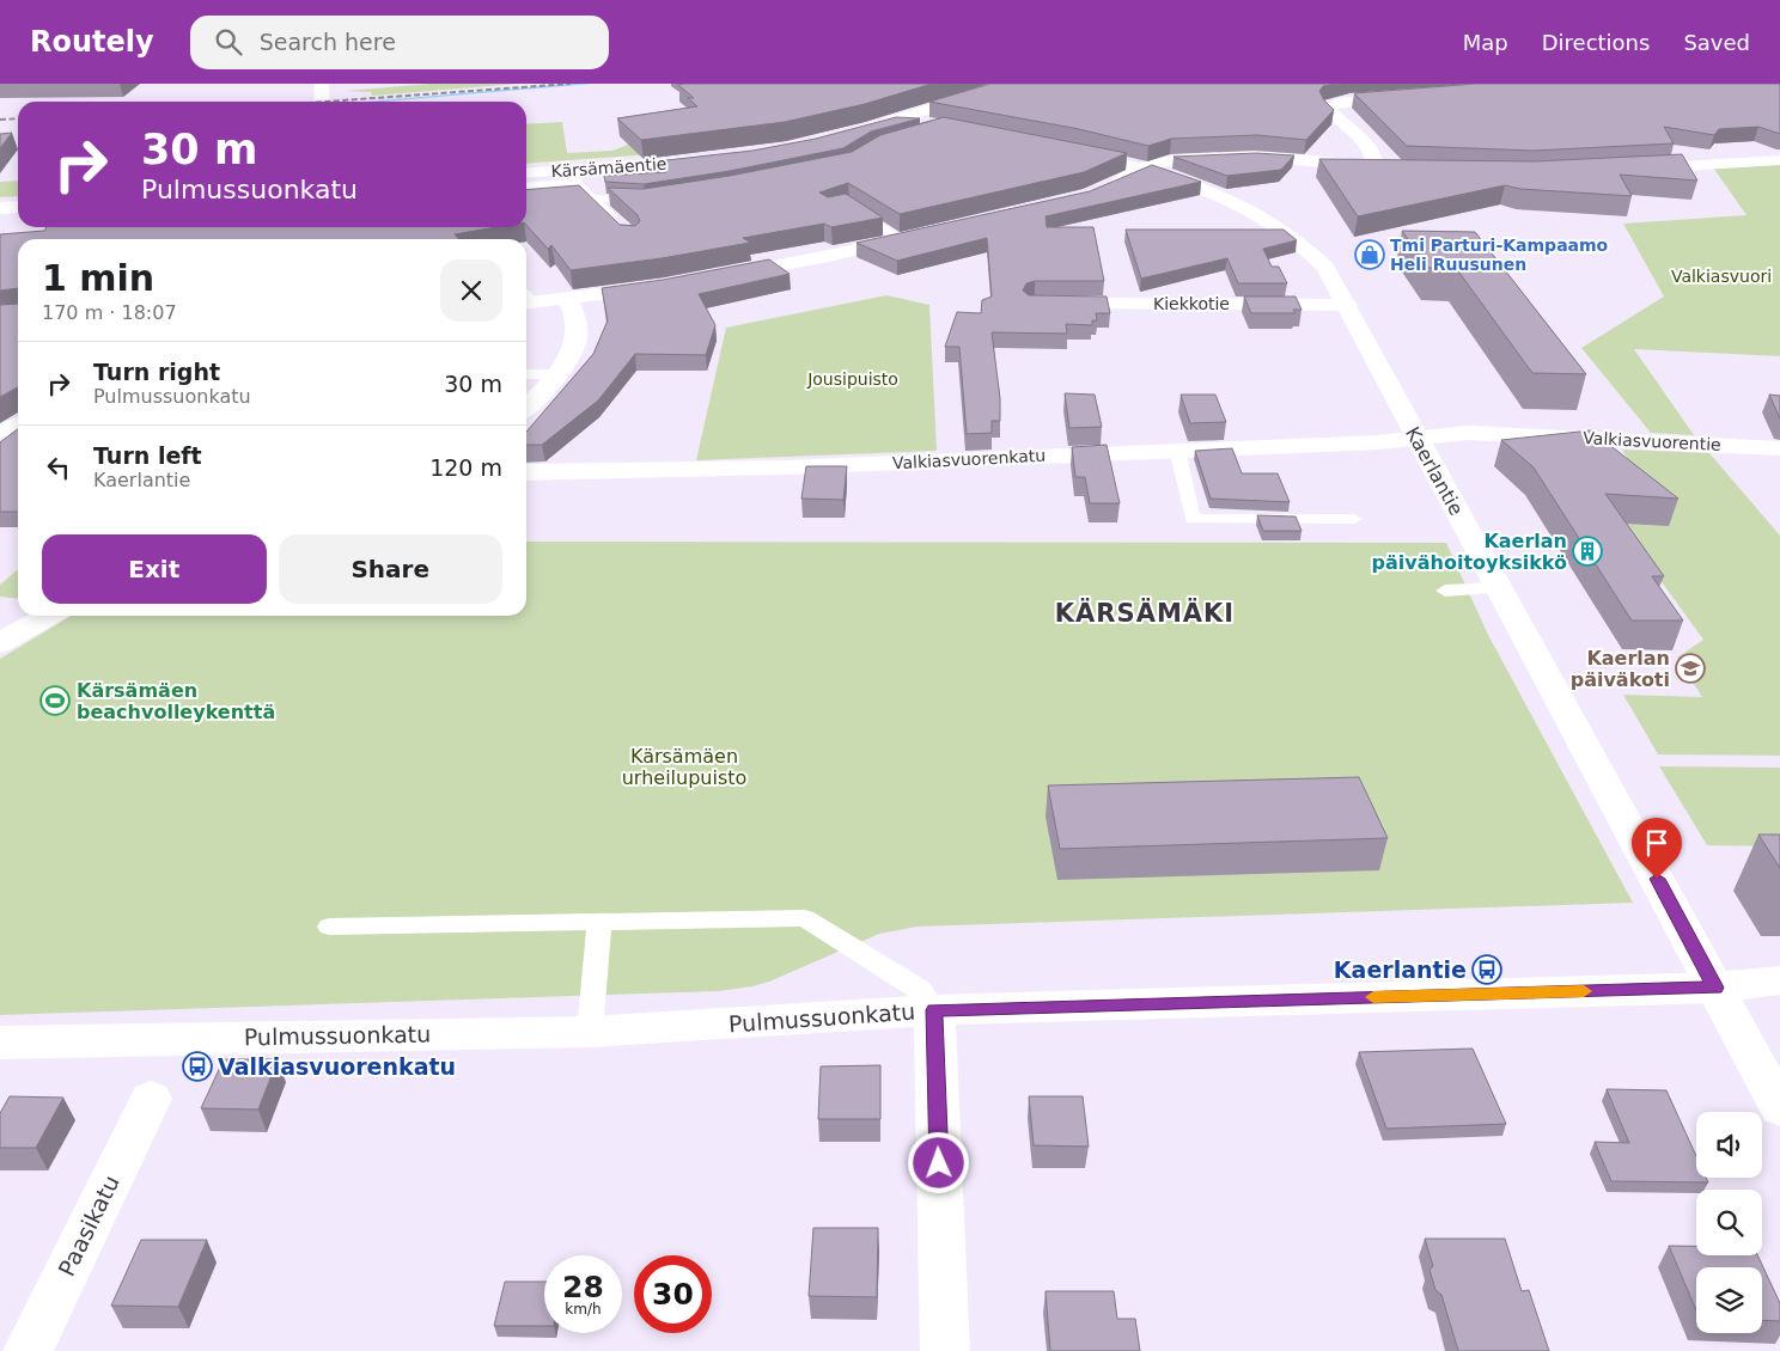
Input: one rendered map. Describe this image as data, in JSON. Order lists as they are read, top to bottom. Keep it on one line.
{"streets":{"street":["Kärsämäentie","Kiekkotie","Valkiasvuorentie","Valkiasvuorenkatu","Kaerlantie","Pulmussuonkatu","Paasikatu"]},"crossings":[["Kiekkotie","Kaerlantie"],["Valkiasvuorentie","Valkiasvuorenkatu"],["Valkiasvuorentie","Kaerlantie"],["Valkiasvuorenkatu","Kaerlantie"],["Kaerlantie","Pulmussuonkatu"]],"districts":["KÄRSÄMÄKI"],"parks":["Valkiasvuori","Jousipuisto","Kärsämäen urheilupuisto"],"places":{"shop":["Tmi Parturi-Kampaamo Heli Ruusunen"],"building":["Kaerlan päivähoitoyksikkö"],"school or university":["Kaerlan päiväkoti"],"sports":["Kärsämäen beachvolleykenttä"],"bus stop":["Kaerlantie","Valkiasvuorenkatu"]},"page":{"header":"Routely","search":"Search here","nav":["Map","Directions","Saved"],"turn":["30 m","Pulmussuonkatu"],"heading":["1 min","170 m · 18:07"],"list":[{"name":"Turn right","note":"Pulmussuonkatu","value":"30 m"},{"name":"Turn left","note":"Kaerlantie","value":"120 m"}],"buttons":["Exit","Share"],"speed":"28 km/h","limit":"30"}}
